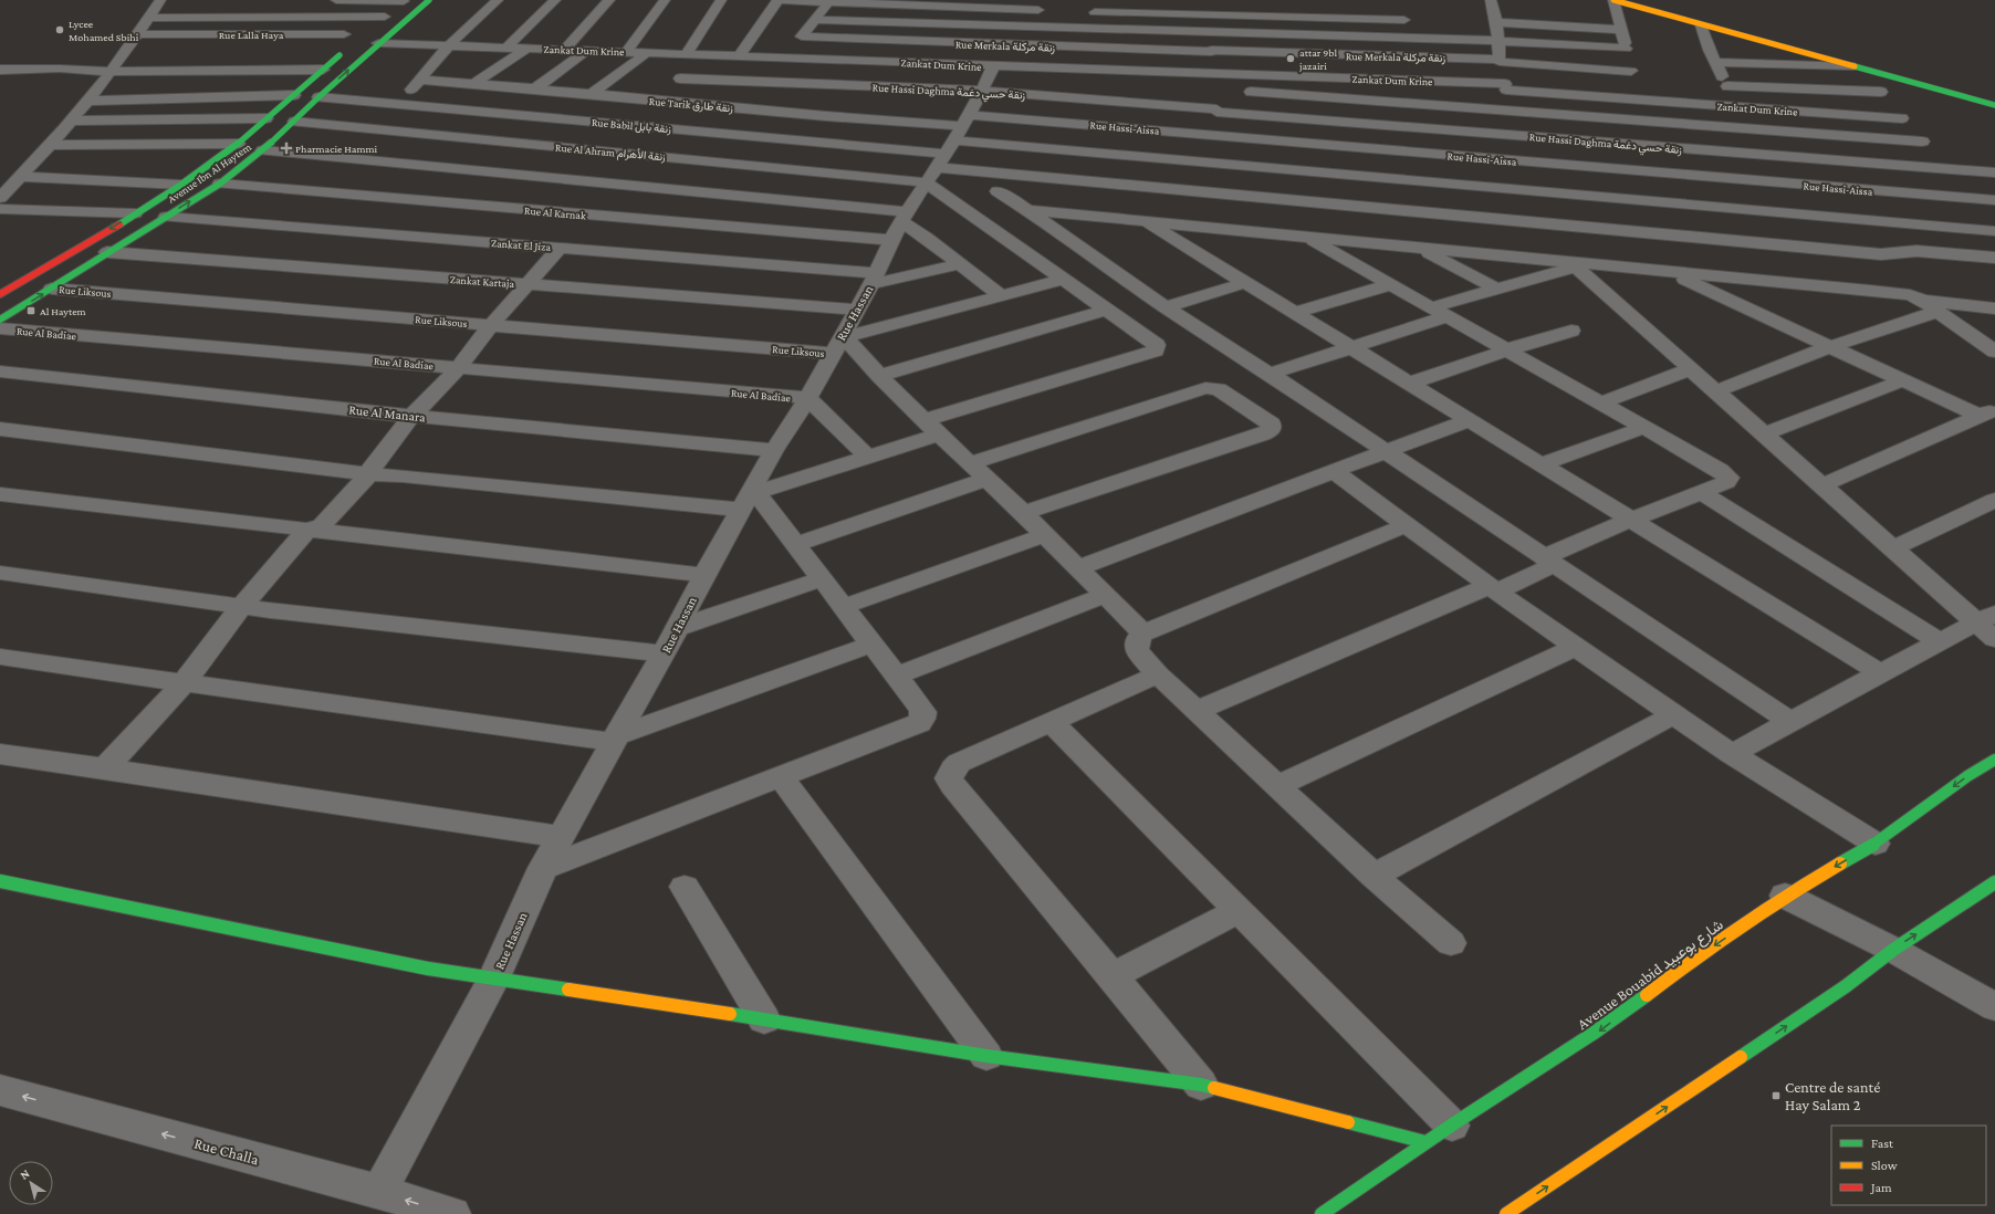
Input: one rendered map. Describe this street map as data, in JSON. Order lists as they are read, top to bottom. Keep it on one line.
{"streets":{"street":["Rue Lalla Haya","Rue Merkala زنقة مركلة","Zankat Dum Krine","Rue Hassi Daghma زنقة حسي دغمة","Rue Tarik زنقة طارق","Rue Babil زنقة بابل","Rue Hassi-Aissa","Rue Al Ahram زنقة الأهرام","Avenue Ibn Al Haytem","Rue Al Karnak","Zankat El Jiza","Zankat Kartaja","Rue Liksous","Rue Hassan","Rue Al Badiae","Rue Al Manara","Avenue Bouabid شارع بوعبيد","Rue Challa"]},"crossings":[["Zankat Dum Krine","Avenue Ibn Al Haytem"],["Zankat Dum Krine","Rue Hassan"],["Rue Hassi Daghma زنقة حسي دغمة","Rue Hassan"],["Rue Tarik زنقة طارق","Rue Babil زنقة بابل"],["Rue Tarik زنقة طارق","Rue Hassi-Aissa"],["Rue Tarik زنقة طارق","Rue Al Ahram زنقة الأهرام"],["Rue Tarik زنقة طارق","Rue Hassan"],["Rue Babil زنقة بابل","Rue Hassi-Aissa"],["Rue Babil زنقة بابل","Rue Al Ahram زنقة الأهرام"],["Rue Babil زنقة بابل","Avenue Ibn Al Haytem"],["Rue Babil زنقة بابل","Rue Hassan"],["Rue Hassi-Aissa","Rue Al Ahram زنقة الأهرام"],["Rue Hassi-Aissa","Rue Hassan"],["Rue Al Ahram زنقة الأهرام","Avenue Ibn Al Haytem"],["Rue Al Ahram زنقة الأهرام","Rue Hassan"],["Avenue Ibn Al Haytem","Rue Al Karnak"],["Avenue Ibn Al Haytem","Zankat El Jiza"],["Avenue Ibn Al Haytem","Zankat Kartaja"],["Avenue Ibn Al Haytem","Rue Liksous"],["Rue Al Karnak","Rue Hassan"],["Zankat El Jiza","Rue Hassan"],["Zankat Kartaja","Rue Hassan"],["Rue Liksous","Rue Hassan"],["Rue Hassan","Rue Al Badiae"],["Rue Hassan","Rue Al Manara"],["Rue Hassan","Rue Challa"]],"one_way":["Avenue Bouabid شارع بوعبيد"],"places":{"other":["Lycee Mohamed Sbihi","attar 9bl jazairi"],"health":["Pharmacie Hammi"],"transit":["Al Haytem","Centre de santé Hay Salam 2"]},"legend":["Fast","Slow","Jam"],"north":"top left"}
